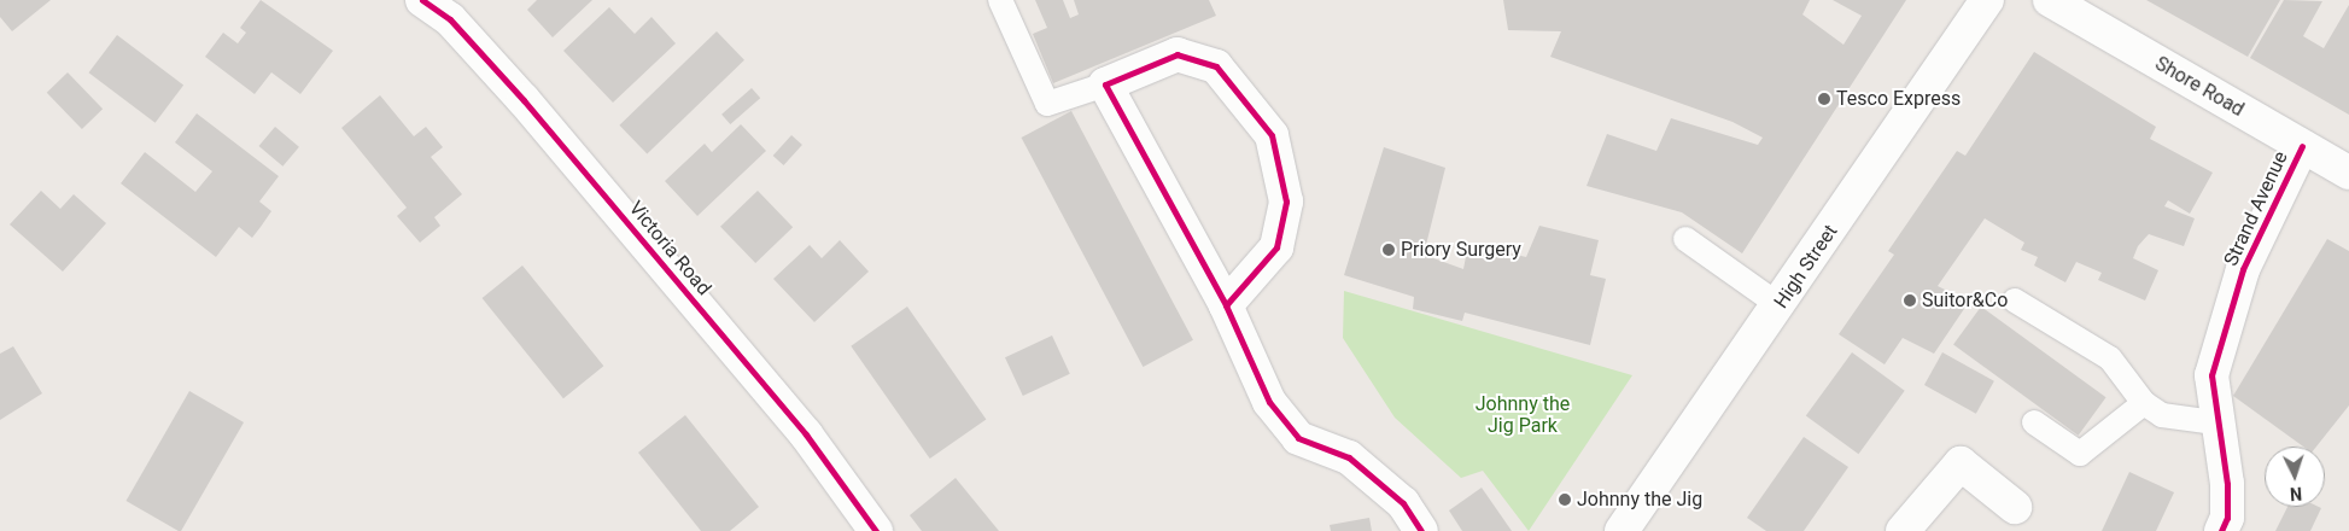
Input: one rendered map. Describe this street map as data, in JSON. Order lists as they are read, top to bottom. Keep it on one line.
{"streets":{"street":["Shore Road","Strand Avenue","Victoria Road","High Street"]},"crossings":[["Shore Road","Strand Avenue"]],"parks":["Johnny the Jig Park"],"places":["Tesco Express","Priory Surgery","Suitor&Co","Johnny the Jig"],"north":"bottom"}
